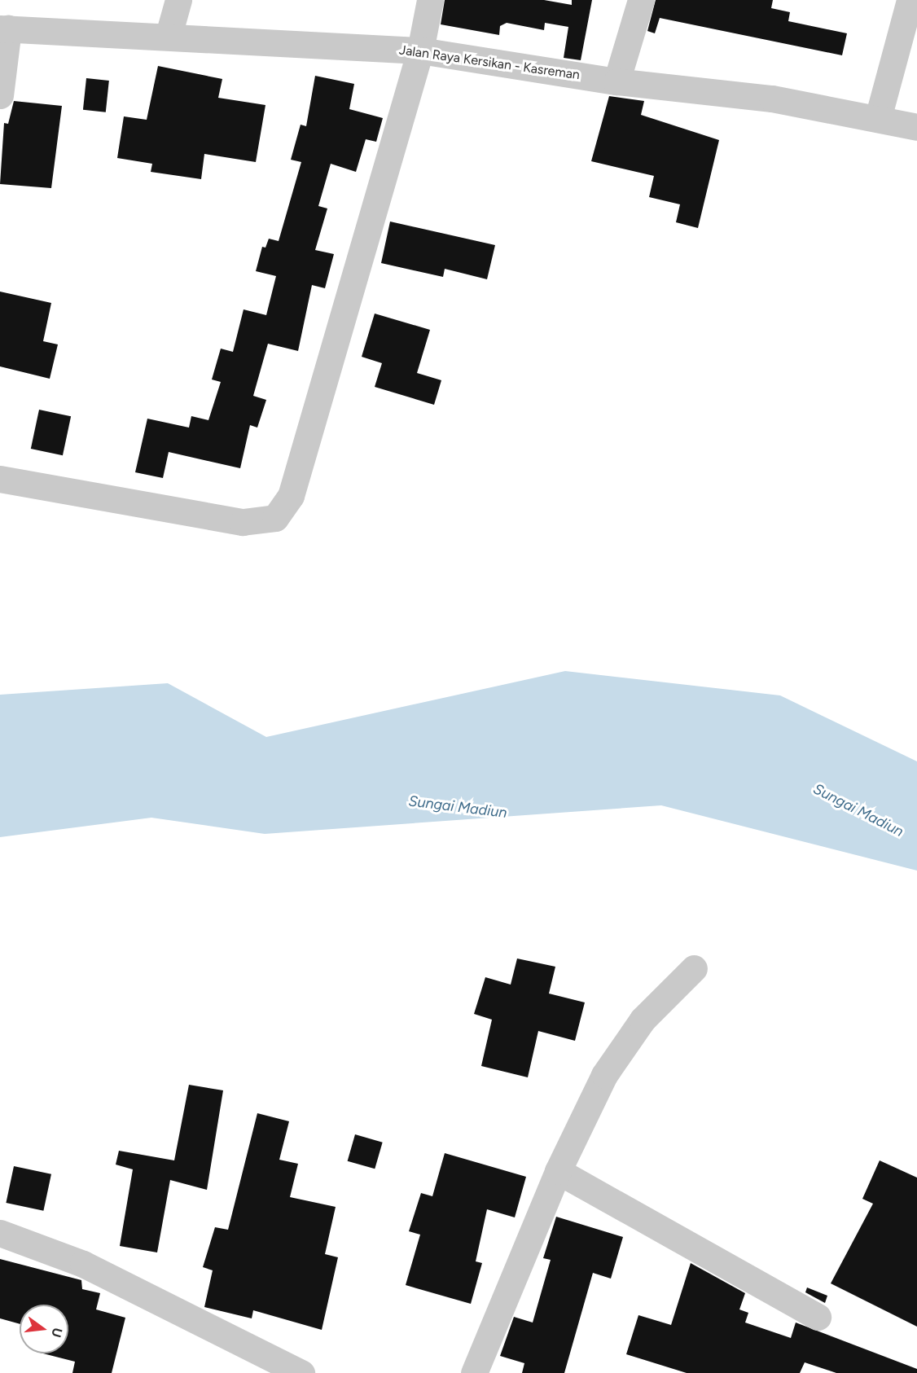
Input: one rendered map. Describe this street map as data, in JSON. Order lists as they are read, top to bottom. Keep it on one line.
{"streets":{"street":["Jalan Raya Kersikan - Kasreman"]},"water":["Sungai Madiun"],"north":"right"}
